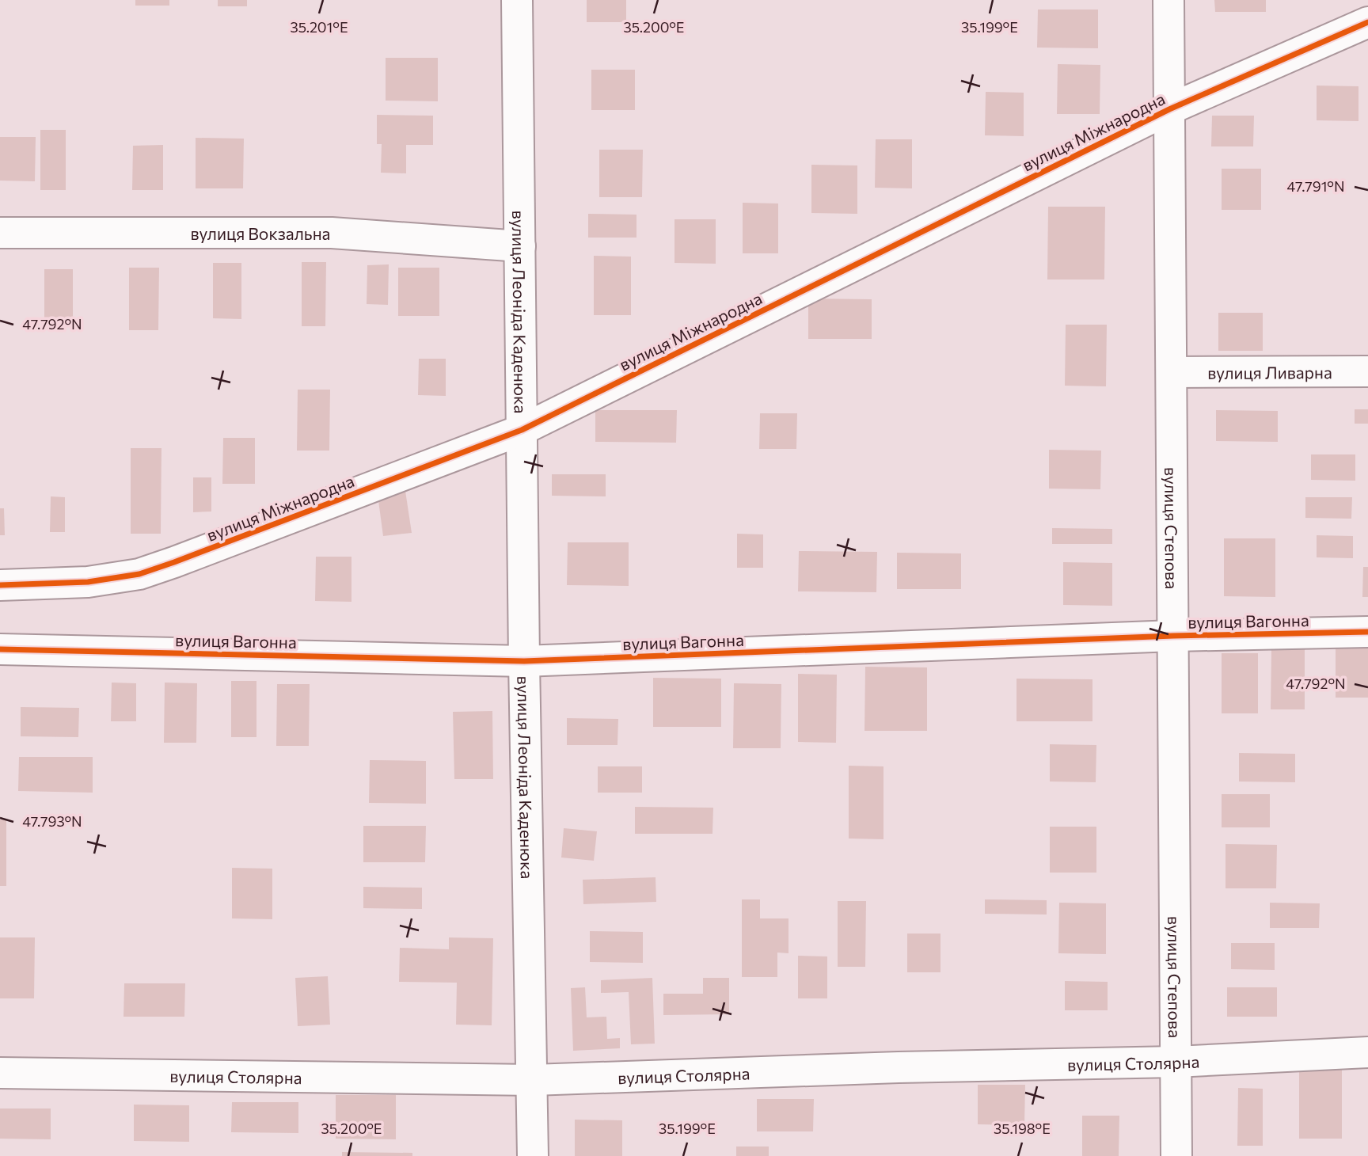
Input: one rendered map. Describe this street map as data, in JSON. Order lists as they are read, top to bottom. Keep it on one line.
{"streets":{"street":["вулиця Міжнародна","вулиця Вокзальна","вулиця Леоніда Каденюка","вулиця Ливарна","вулиця Степова","вулиця Вагонна","вулиця Столярна"]},"crossings":[["вулиця Міжнародна","вулиця Леоніда Каденюка"],["вулиця Міжнародна","вулиця Степова"],["вулиця Вокзальна","вулиця Леоніда Каденюка"],["вулиця Леоніда Каденюка","вулиця Вагонна"],["вулиця Леоніда Каденюка","вулиця Столярна"],["вулиця Ливарна","вулиця Степова"],["вулиця Степова","вулиця Вагонна"],["вулиця Степова","вулиця Столярна"]],"coordinates":["35.201°E","35.200°E","35.199°E","47.791°N","47.792°N","47.793°N","35.198°E"]}
